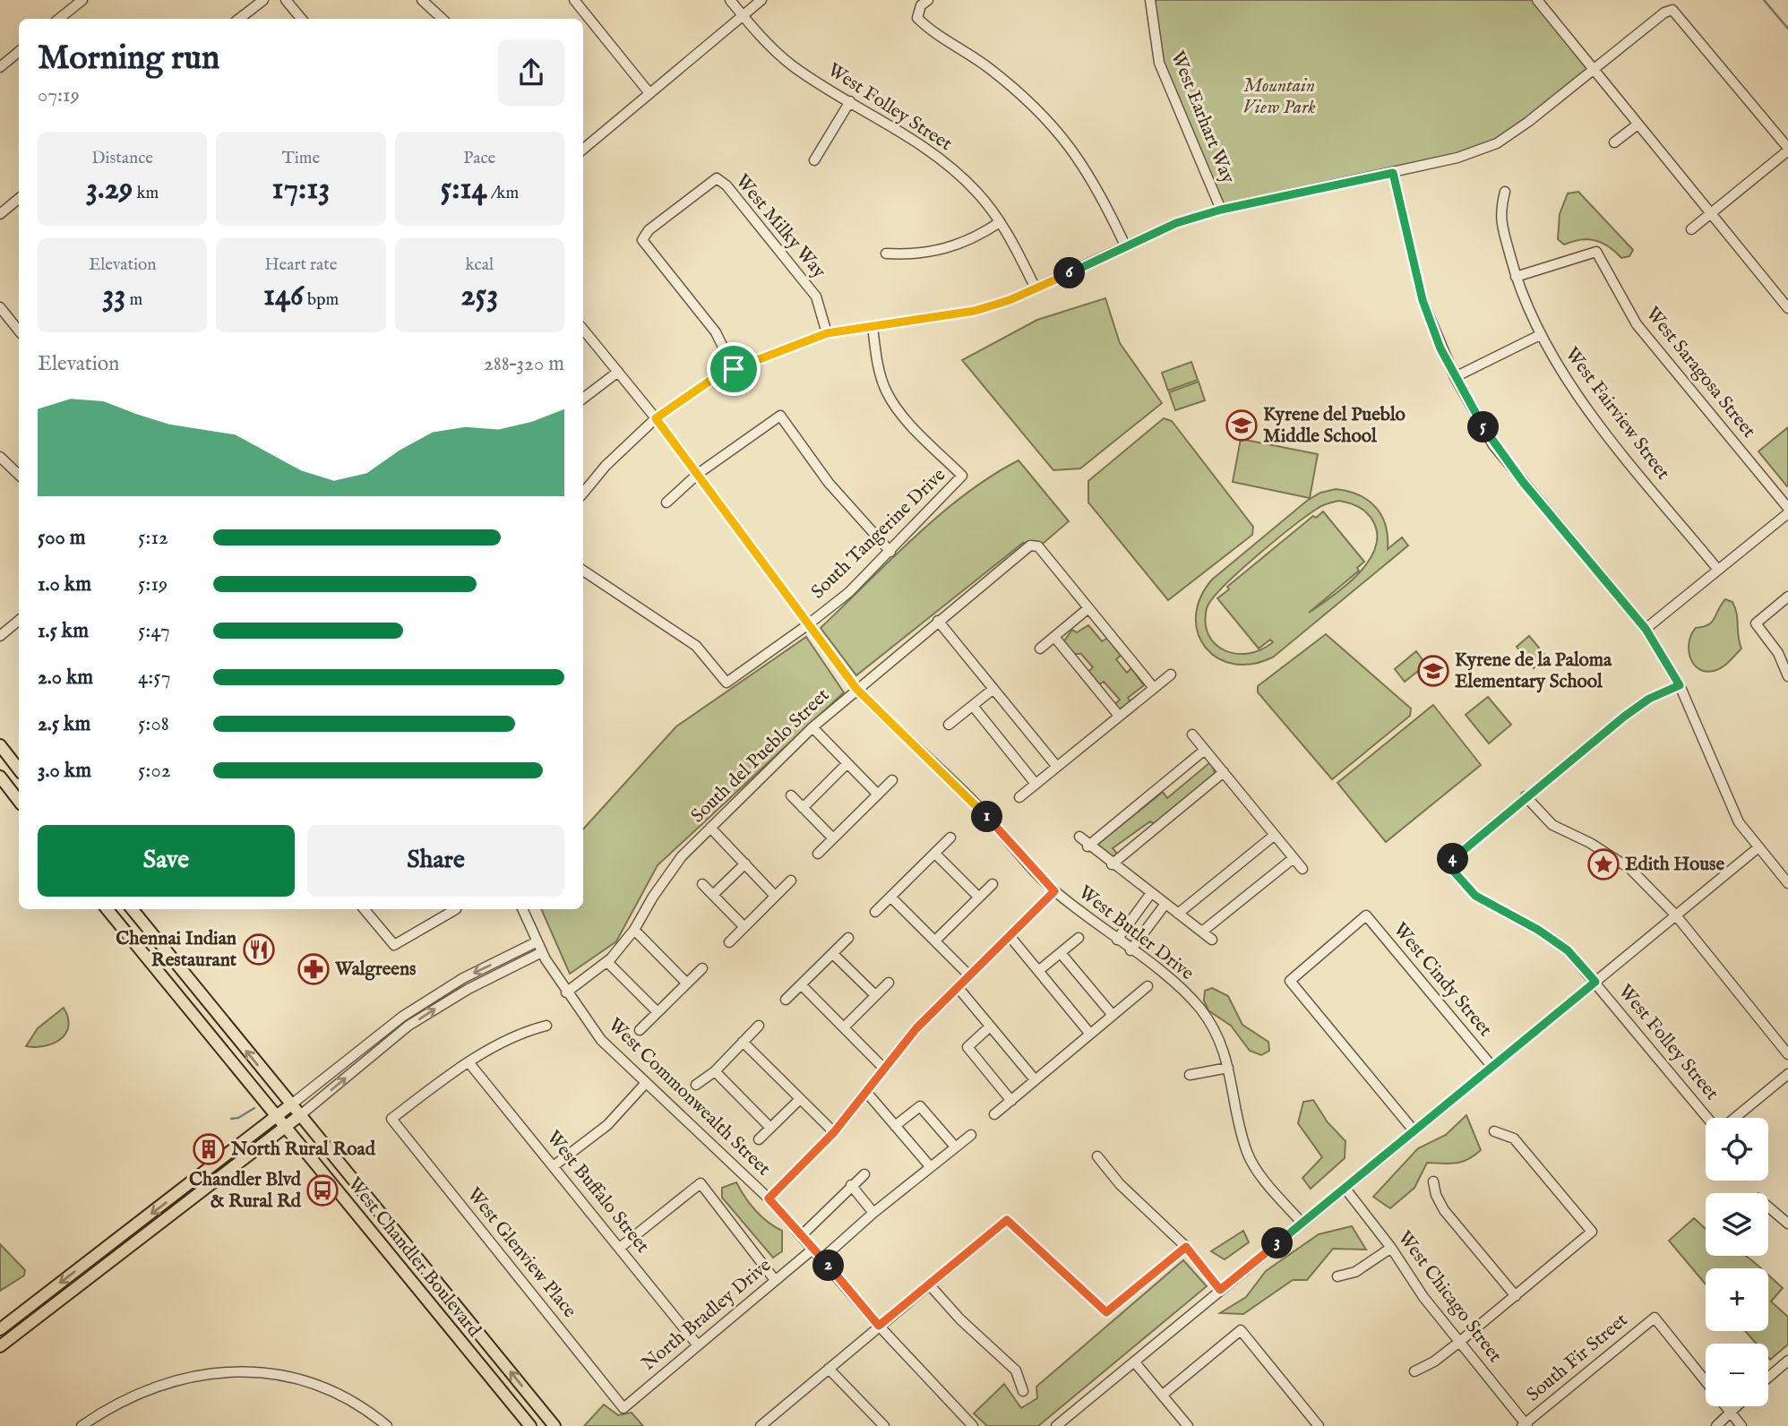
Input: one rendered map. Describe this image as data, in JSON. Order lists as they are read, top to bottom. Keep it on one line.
{"streets":{"main road":["West Chandler Boulevard"],"street":["West Folley Street","West Earhart Way","West Milky Way","West Saragosa Street","West Fairview Street","South Tangerine Drive","South del Pueblo Street","West Butler Drive","West Cindy Street","West Commonwealth Street","West Buffalo Street","West Glenview Place","West Chicago Street","North Bradley Drive","South Fir Street"]},"crossings":[["West Saragosa Street","West Fairview Street"],["South Tangerine Drive","West Butler Drive"],["South del Pueblo Street","West Butler Drive"],["South del Pueblo Street","West Commonwealth Street"],["West Commonwealth Street","North Bradley Drive"],["West Buffalo Street","West Glenview Place"],["West Buffalo Street","North Bradley Drive"],["West Glenview Place","North Bradley Drive"],["West Chicago Street","South Fir Street"]],"parks":["Mountain View Park"],"places":{"school or university":["Kyrene del Pueblo Middle School","Kyrene de la Paloma Elementary School"],"place":["Edith House"],"restaurant":["Chennai Indian Restaurant"],"pharmacy":["Walgreens"],"building":["North Rural Road"],"bus stop":["Chandler Blvd & Rural Rd"]},"page":{"heading":["Morning run","07:19"],"stats":[["Distance","3.29 km"],["Time","17:13"],["Pace","5:14 /km"],["Elevation","33 m"],["Heart rate","146 bpm"],["kcal","253"]],"pins":["6","5","1","4","3","2"],"chart":["Elevation","288–320 m"],"list":[{"name":"500 m","note":"5:12"},{"name":"1.0 km","note":"5:19"},{"name":"1.5 km","note":"5:47"},{"name":"2.0 km","note":"4:57"},{"name":"2.5 km","note":"5:08"},{"name":"3.0 km","note":"5:02"}],"buttons":["Save","Share"],"map_buttons":["+","−"]}}
